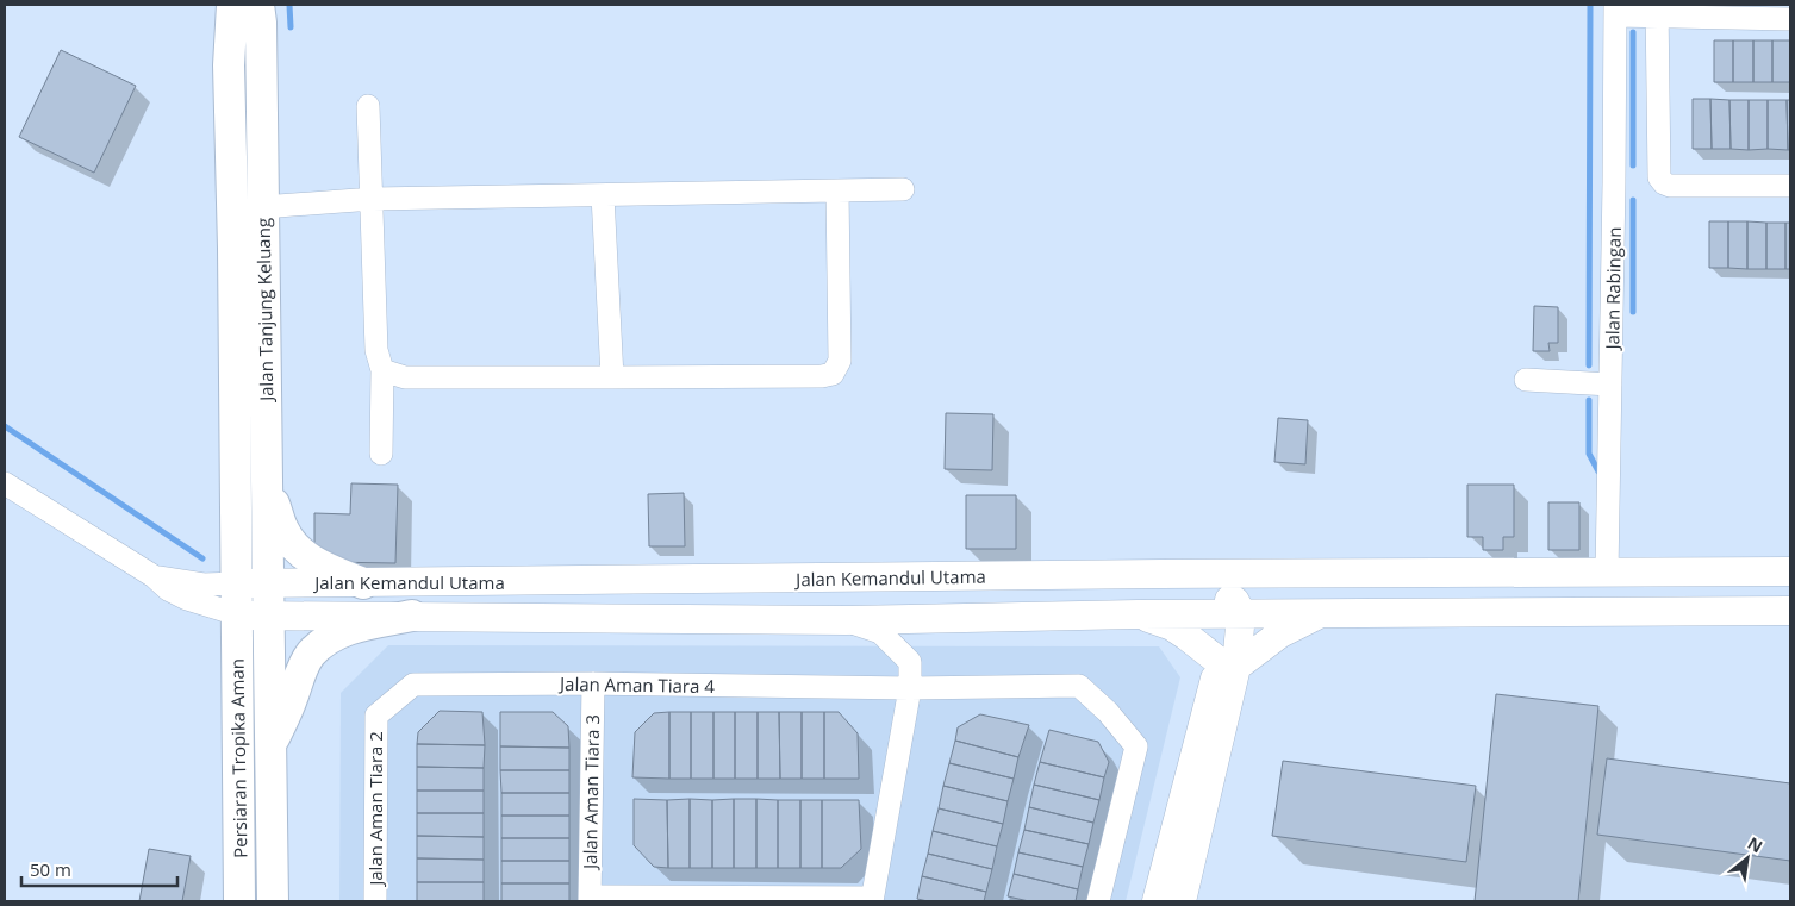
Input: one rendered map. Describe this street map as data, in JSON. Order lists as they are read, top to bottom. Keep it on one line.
{"streets":{"main road":["Jalan Tanjung Keluang","Persiaran Tropika Aman"],"street":["Jalan Rabingan","Jalan Kemandul Utama","Jalan Aman Tiara 4","Jalan Aman Tiara 3","Jalan Aman Tiara 2"]},"crossings":[["Jalan Tanjung Keluang","Jalan Kemandul Utama"],["Jalan Tanjung Keluang","Persiaran Tropika Aman"],["Jalan Kemandul Utama","Persiaran Tropika Aman"],["Jalan Aman Tiara 4","Jalan Aman Tiara 3"],["Jalan Aman Tiara 4","Jalan Aman Tiara 2"]],"scale_bar":"50 m","north":"top right"}
